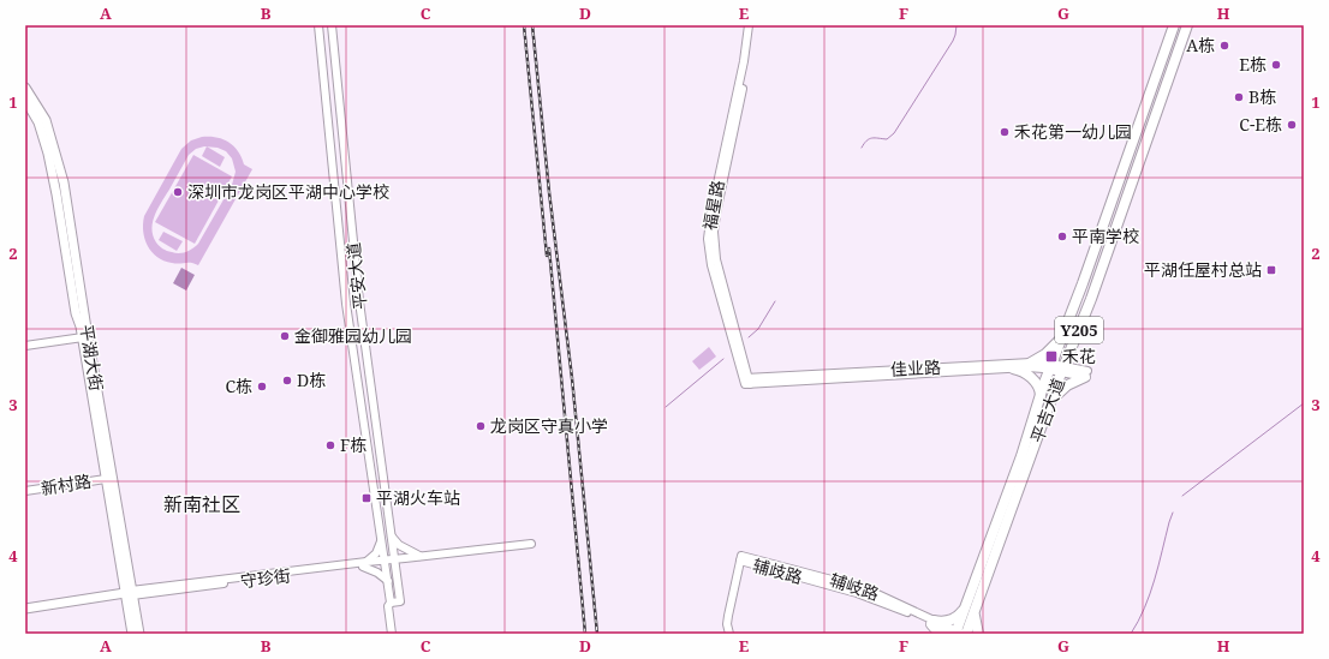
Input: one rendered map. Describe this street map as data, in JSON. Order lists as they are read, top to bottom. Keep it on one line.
{"streets":{"main road":["Y205","平湖大街","平吉大道","守珍街"],"street":["福星路","平安大道","佳业路","新村路","辅歧路"]},"crossings":[["福星路","佳业路"],["平安大道","守珍街"],["平湖大街","新村路"],["平湖大街","守珍街"],["佳业路","平吉大道"]],"districts":["新南社区"],"places":{"other":["A栋","E栋","B栋","C-E栋","禾花第一幼儿园","深圳市龙岗区平湖中心学校","平南学校","金御雅园幼儿园","D栋","C栋","龙岗区守真小学","F栋"],"transit":["平湖任屋村总站","禾花","平湖火车站"]},"grid":{"columns":["A","B","C","D","E","F","G","H"],"rows":["1","2","3","4"]}}
